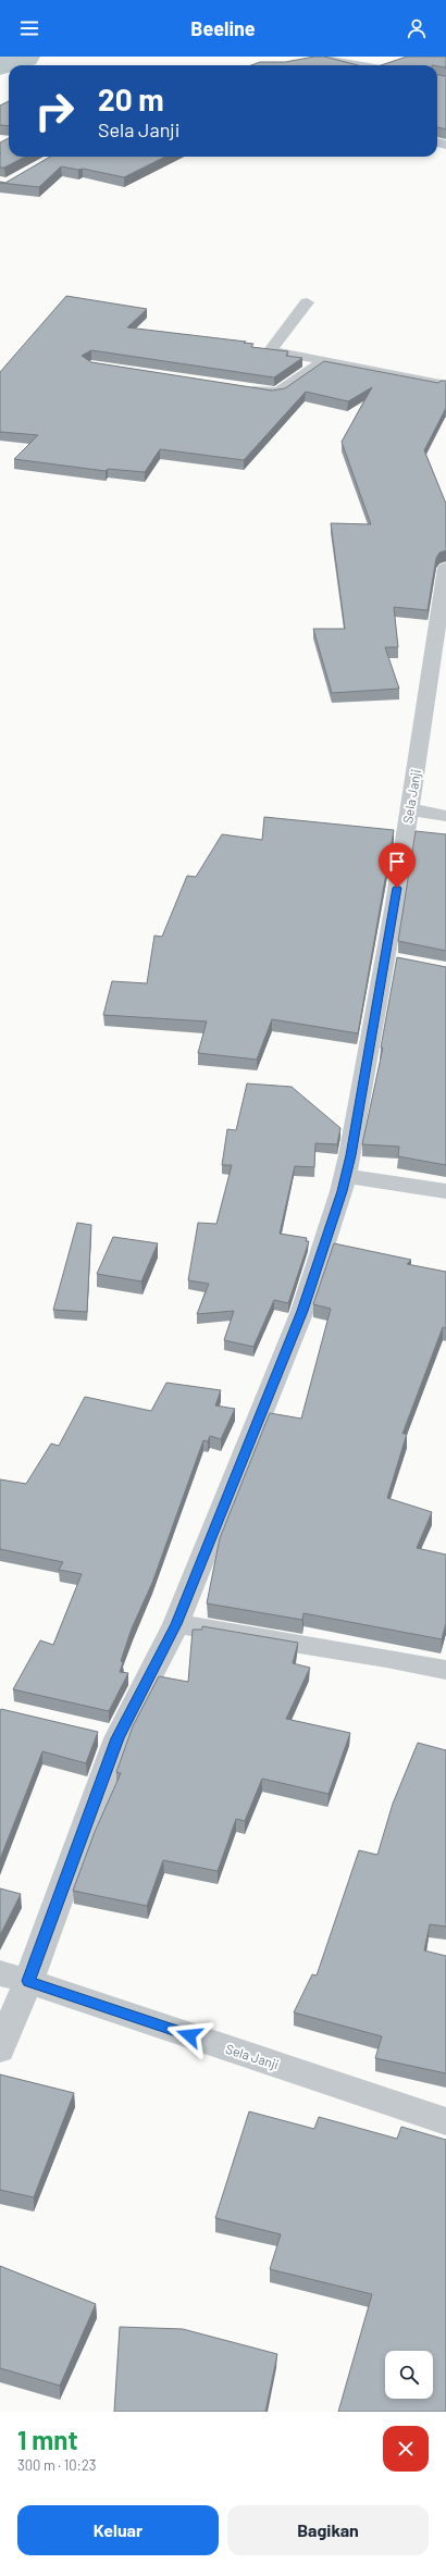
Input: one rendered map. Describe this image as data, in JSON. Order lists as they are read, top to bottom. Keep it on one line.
{"streets":{"street":["Sela Janji"]},"page":{"header":"Beeline","turn":["20 m","Sela Janji"],"heading":["1 mnt","300 m · 10:23"],"buttons":["Keluar","Bagikan"]}}
